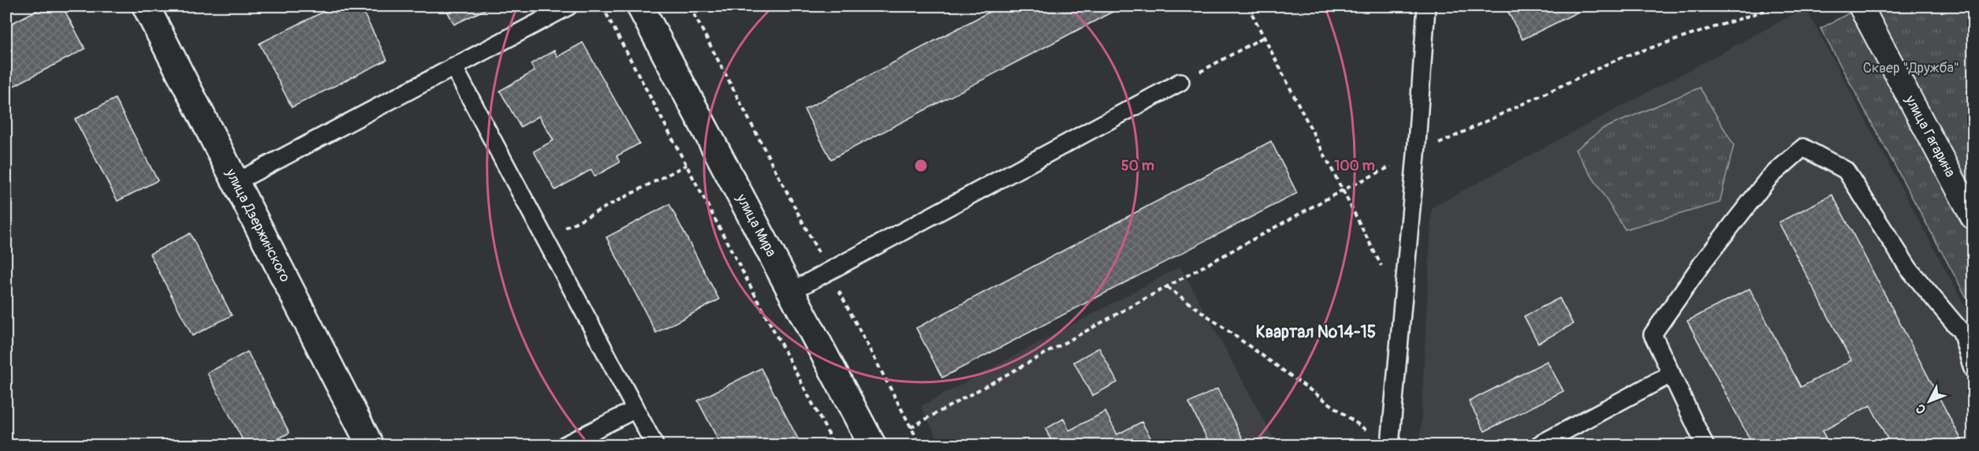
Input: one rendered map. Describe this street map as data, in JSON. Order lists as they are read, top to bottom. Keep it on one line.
{"streets":{"street":["улица Гагарина","улица Дзержинского","улица Мира"]},"districts":["Квартал №14-15"],"parks":["Сквер \"Дружба\""],"north":"bottom left","rings":["50 m","100 m"]}
